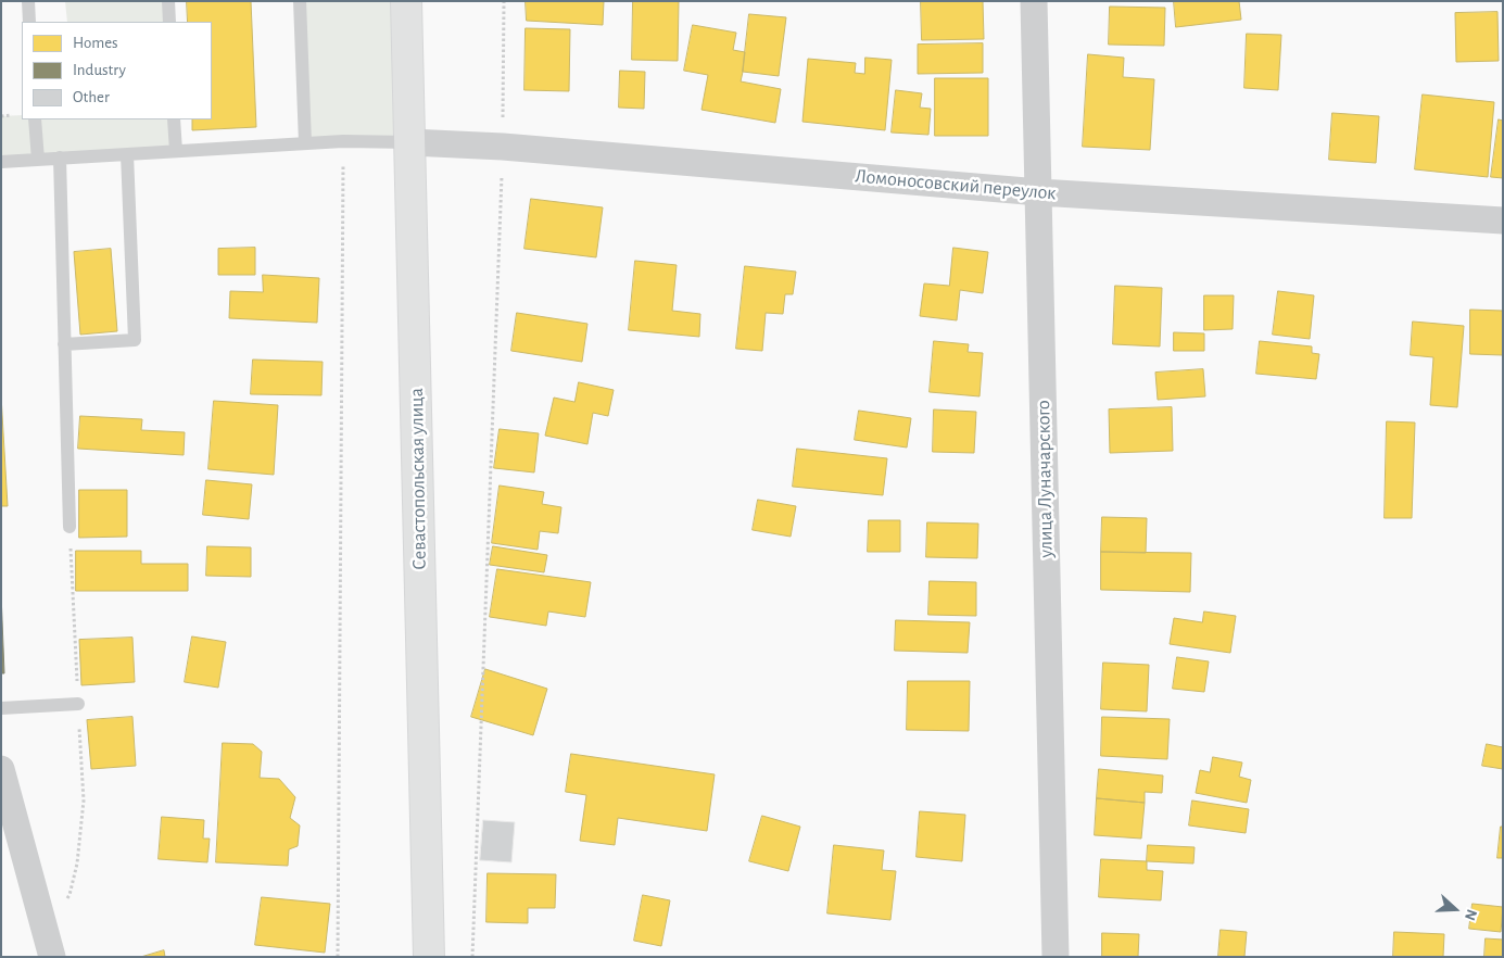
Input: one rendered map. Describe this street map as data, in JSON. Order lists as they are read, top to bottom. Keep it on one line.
{"streets":{"main road":["Севастопольская улица"],"street":["Ломоносовский переулок","улица Луначарского"]},"crossings":[["Ломоносовский переулок","Севастопольская улица"],["Ломоносовский переулок","улица Луначарского"]],"legend":["Homes","Industry","Other"],"north":"right"}
